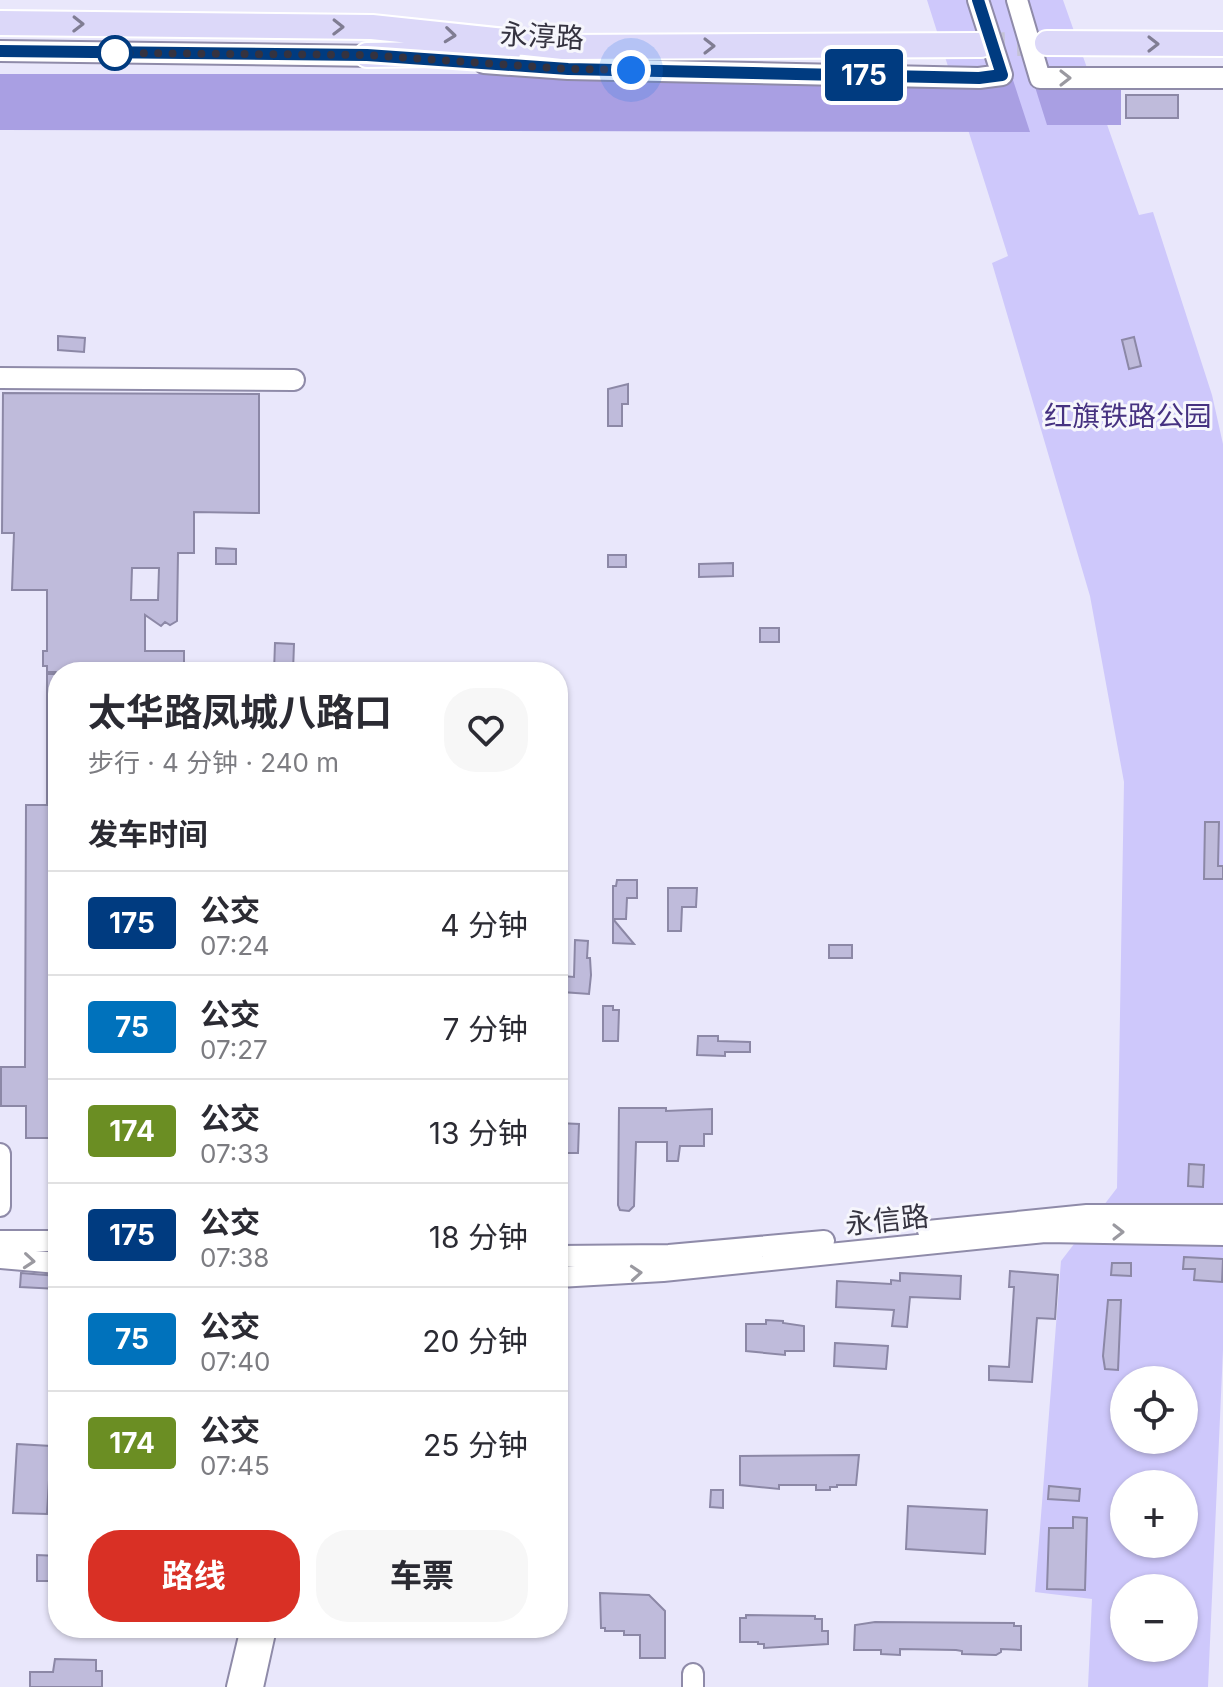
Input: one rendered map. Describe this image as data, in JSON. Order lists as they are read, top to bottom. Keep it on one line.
{"streets":{"main road":["永淳路"],"street":["永信路"]},"parks":["红旗铁路公园"],"lines":["bus line 175"],"page":{"on_map":"175","heading":[["太华路凤城八路口","步行 · 4 分钟 · 240 m"],"发车时间"],"list":[{"mark":"175","name":"公交","note":"07:24","value":"4 分钟"},{"mark":"75","name":"公交","note":"07:27","value":"7 分钟"},{"mark":"174","name":"公交","note":"07:33","value":"13 分钟"},{"mark":"175","name":"公交","note":"07:38","value":"18 分钟"},{"mark":"75","name":"公交","note":"07:40","value":"20 分钟"},{"mark":"174","name":"公交","note":"07:45","value":"25 分钟"}],"map_buttons":["+","−"],"buttons":["路线","车票"]}}
